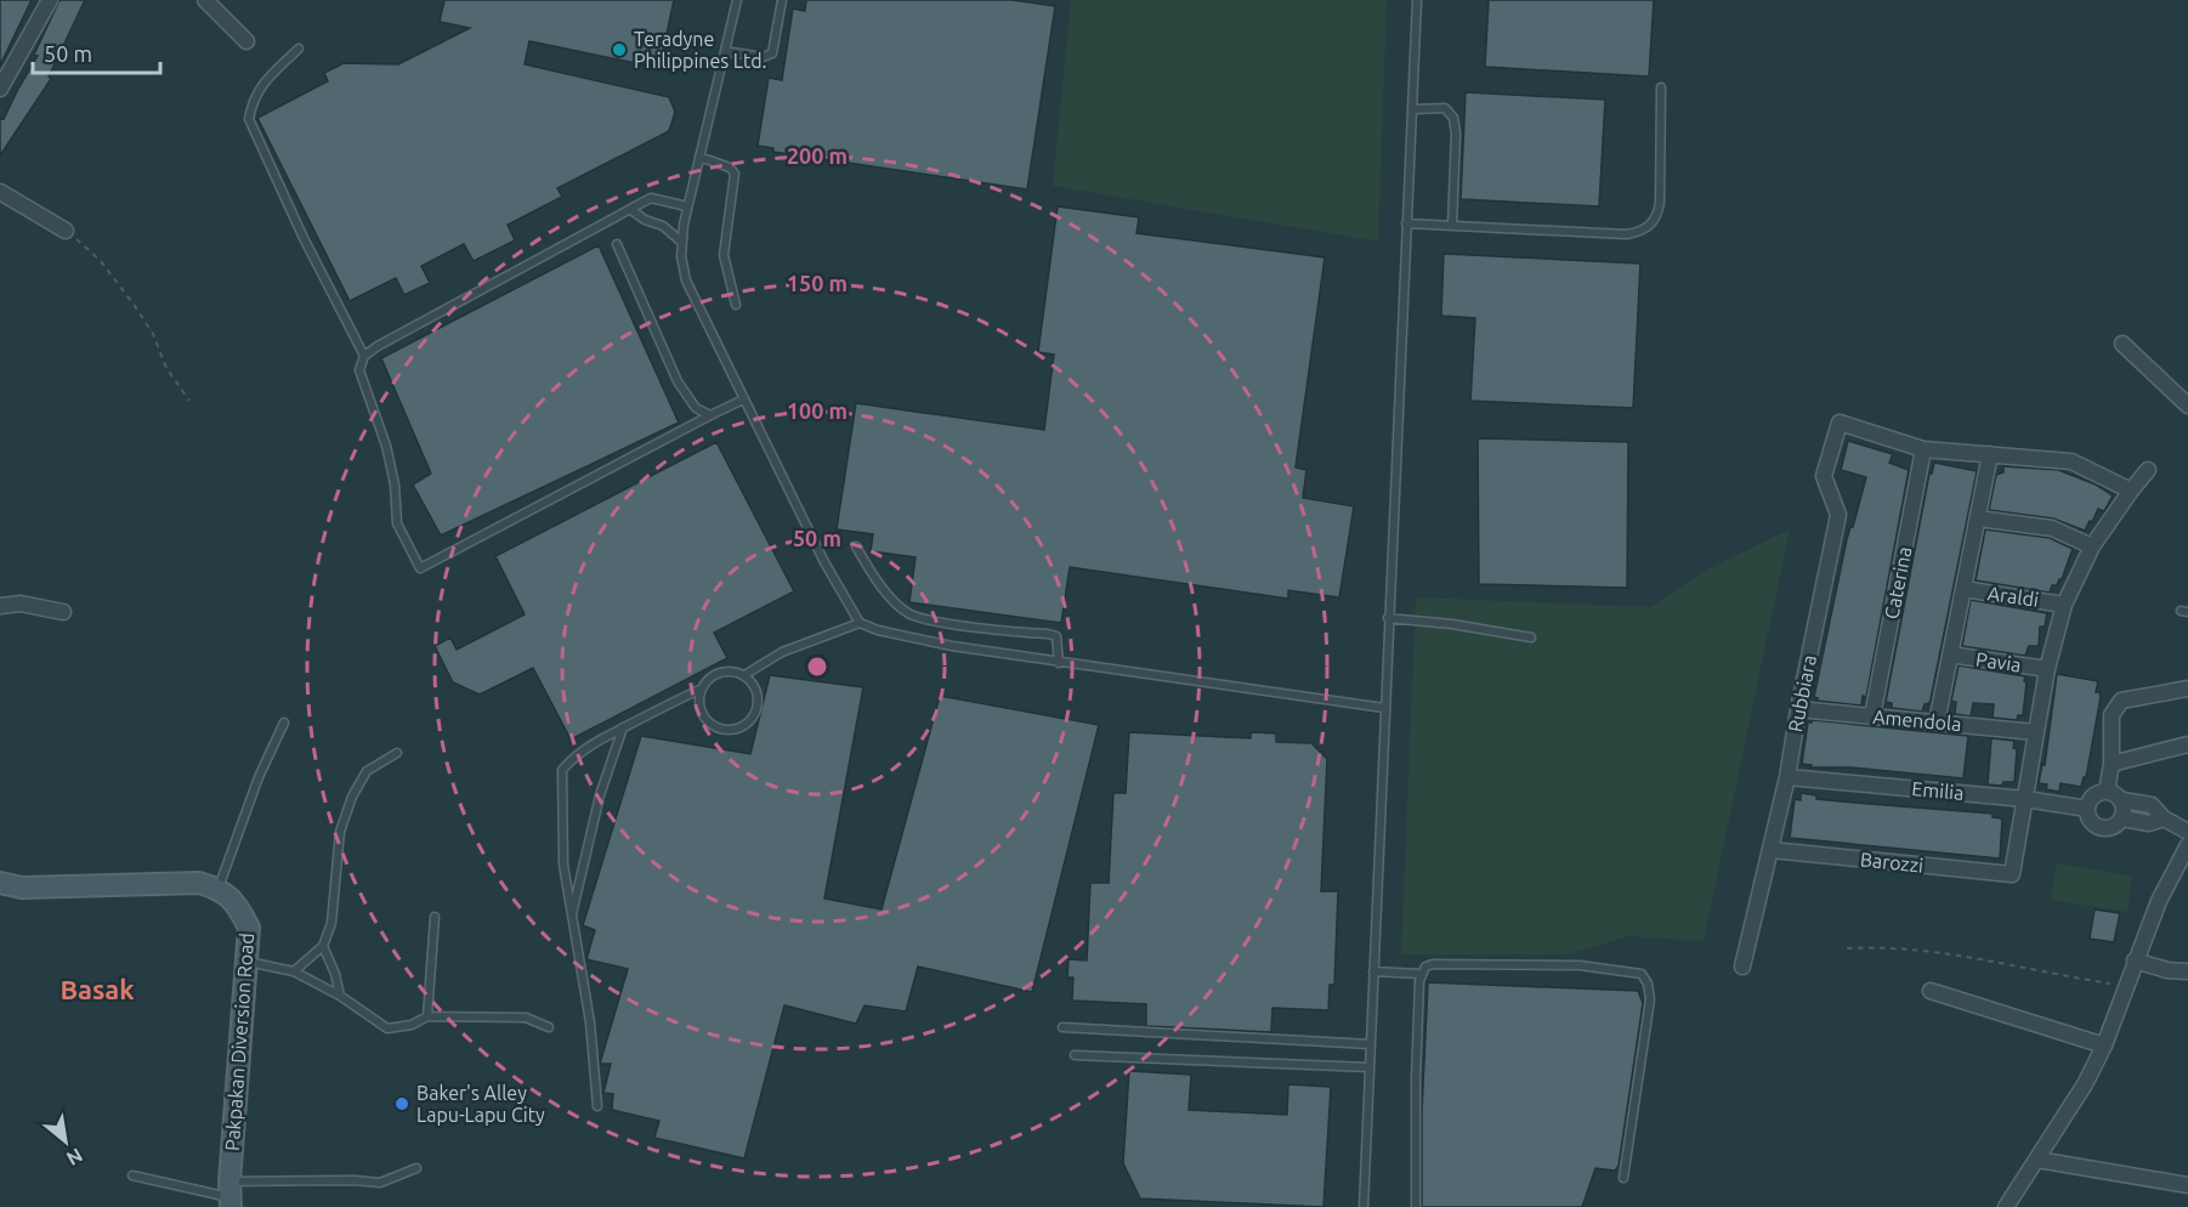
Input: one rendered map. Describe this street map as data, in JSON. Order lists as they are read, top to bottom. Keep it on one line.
{"streets":{"street":["Caterina","Araldi","Pavia","Rubbiara","Amendola","Emilia","Barozzi","Pakpakan Diversion Road"]},"crossings":[["Caterina","Rubbiara"],["Caterina","Amendola"],["Rubbiara","Amendola"],["Rubbiara","Emilia"],["Rubbiara","Barozzi"],["Emilia","Barozzi"]],"districts":["Basak"],"places":["Teradyne Philippines Ltd.","Baker's Alley Lapu-Lapu City"],"scale_bar":"50 m","north":"bottom right","rings":["200 m","150 m","100 m","50 m"]}
